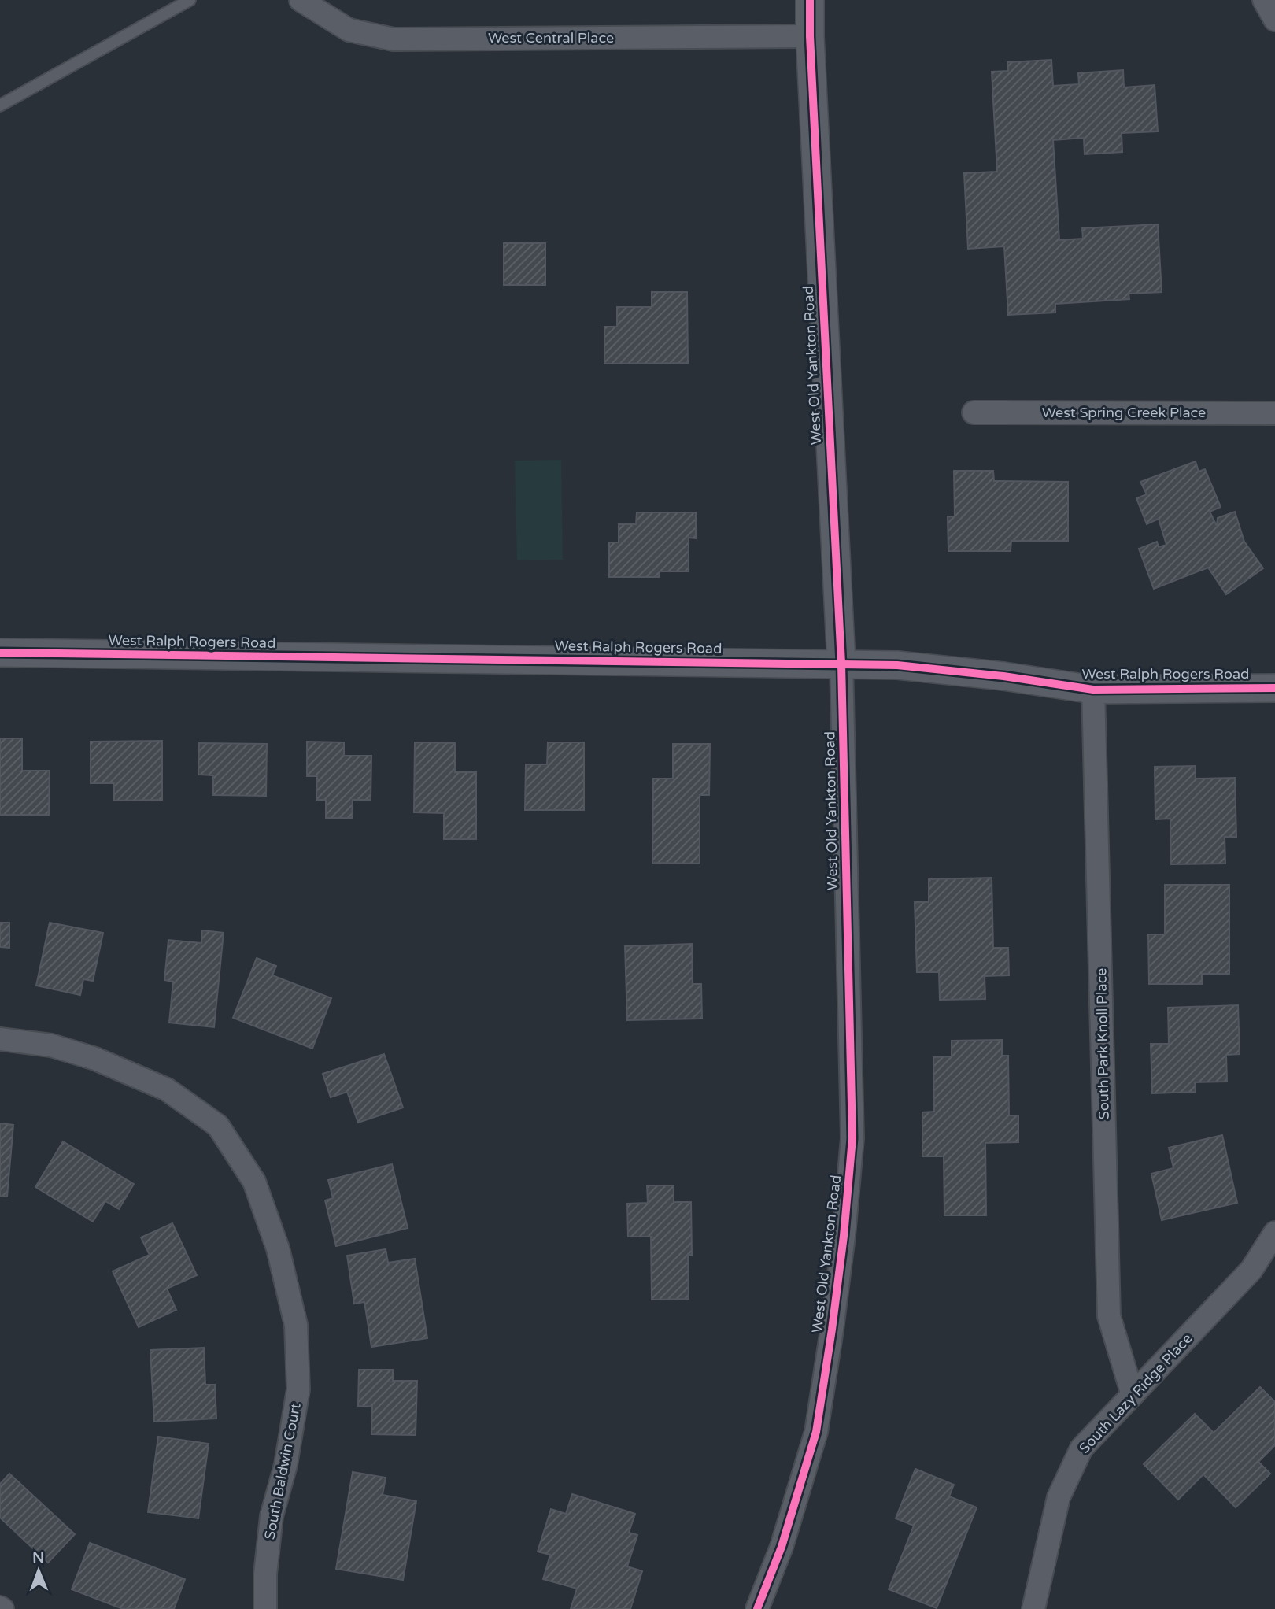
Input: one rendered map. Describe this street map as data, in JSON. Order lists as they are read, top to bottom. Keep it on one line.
{"streets":{"street":["West Central Place","West Old Yankton Road","West Spring Creek Place","West Ralph Rogers Road","South Park Knoll Place","South Lazy Ridge Place","South Baldwin Court"]},"crossings":[["West Central Place","West Old Yankton Road"],["West Old Yankton Road","West Ralph Rogers Road"],["West Ralph Rogers Road","South Park Knoll Place"],["South Park Knoll Place","South Lazy Ridge Place"]],"north":"top"}
